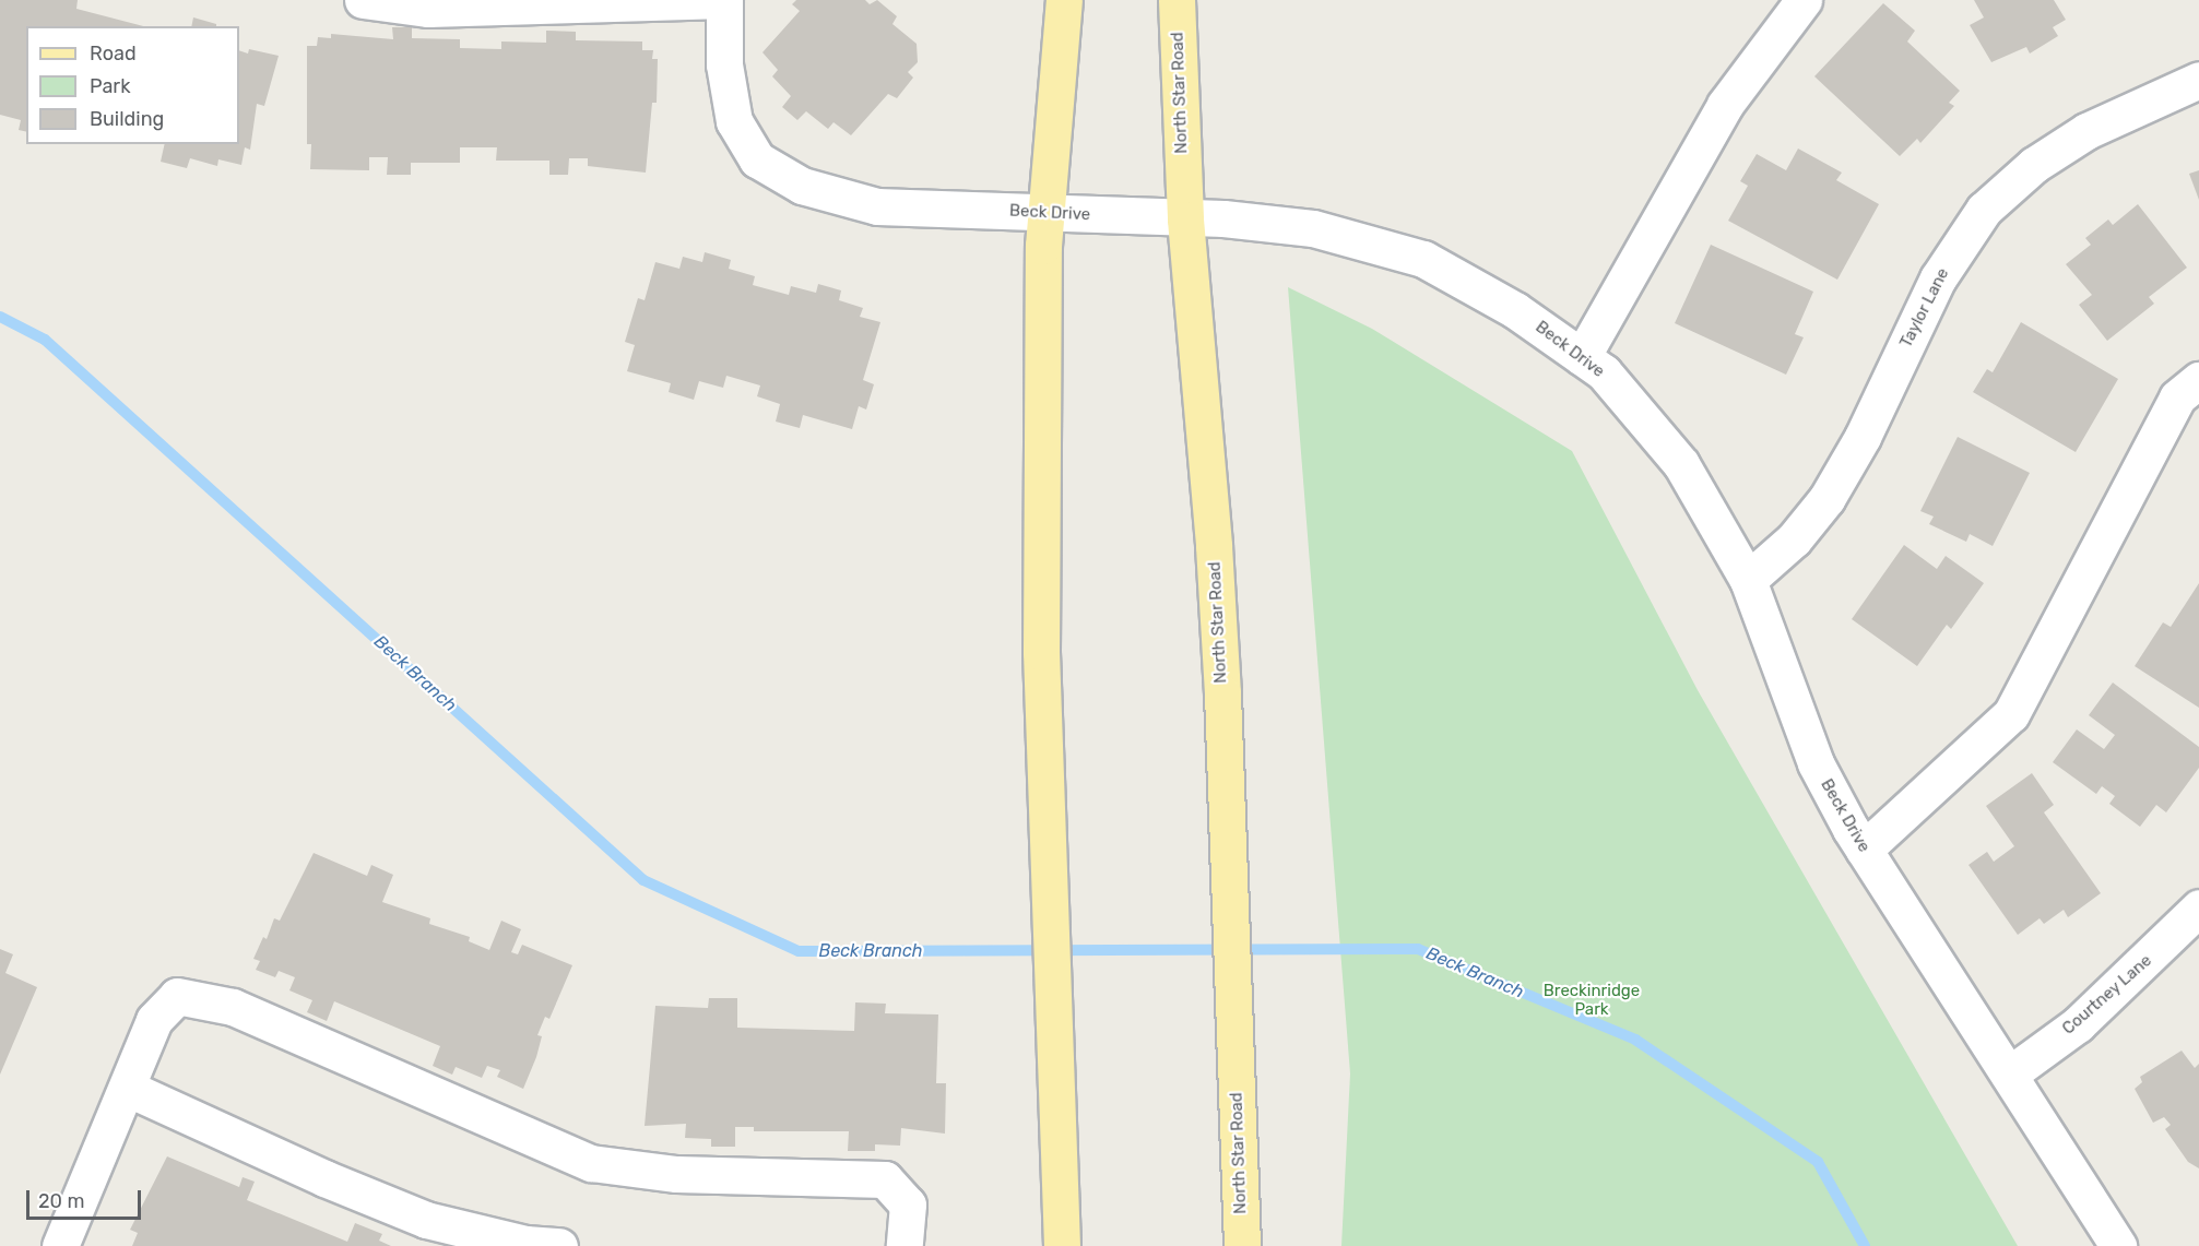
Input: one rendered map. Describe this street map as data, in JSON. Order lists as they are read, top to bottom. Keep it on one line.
{"streets":{"main road":["North Star Road"],"street":["Beck Drive","Taylor Lane","Courtney Lane"]},"crossings":[["North Star Road","Beck Drive"],["Beck Drive","Taylor Lane"],["Beck Drive","Courtney Lane"]],"water":["Beck Branch"],"parks":["Breckinridge Park"],"legend":["Road","Park","Building"],"scale_bar":"20 m"}
